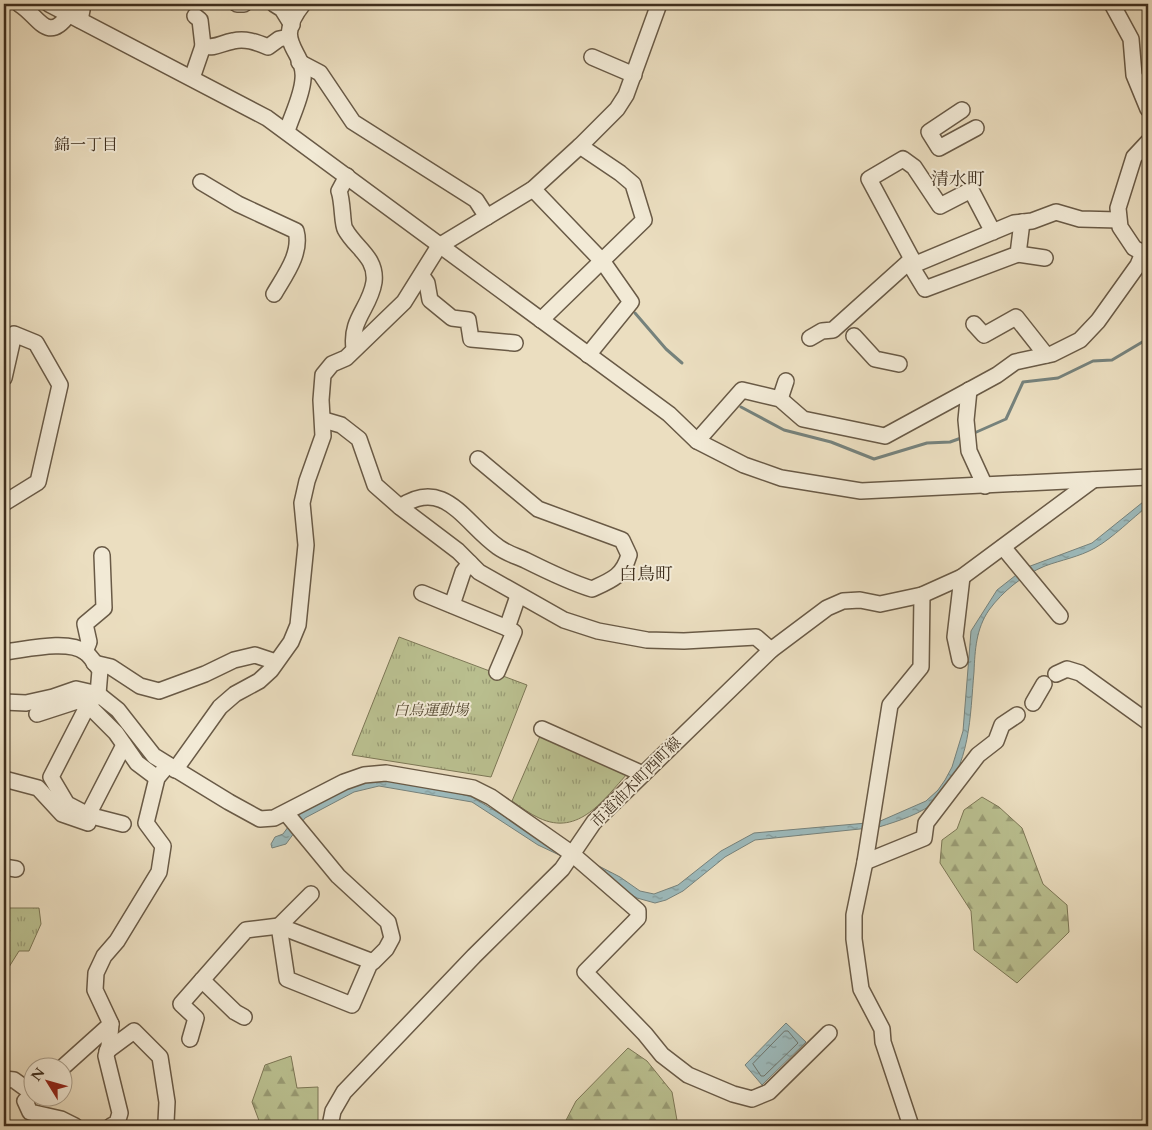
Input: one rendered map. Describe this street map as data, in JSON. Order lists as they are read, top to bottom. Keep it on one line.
{"streets":{"street":["市道油木町西町線"]},"districts":["錦一丁目","清水町","白鳥町"],"parks":["白鳥運動場"],"north":"top left"}
